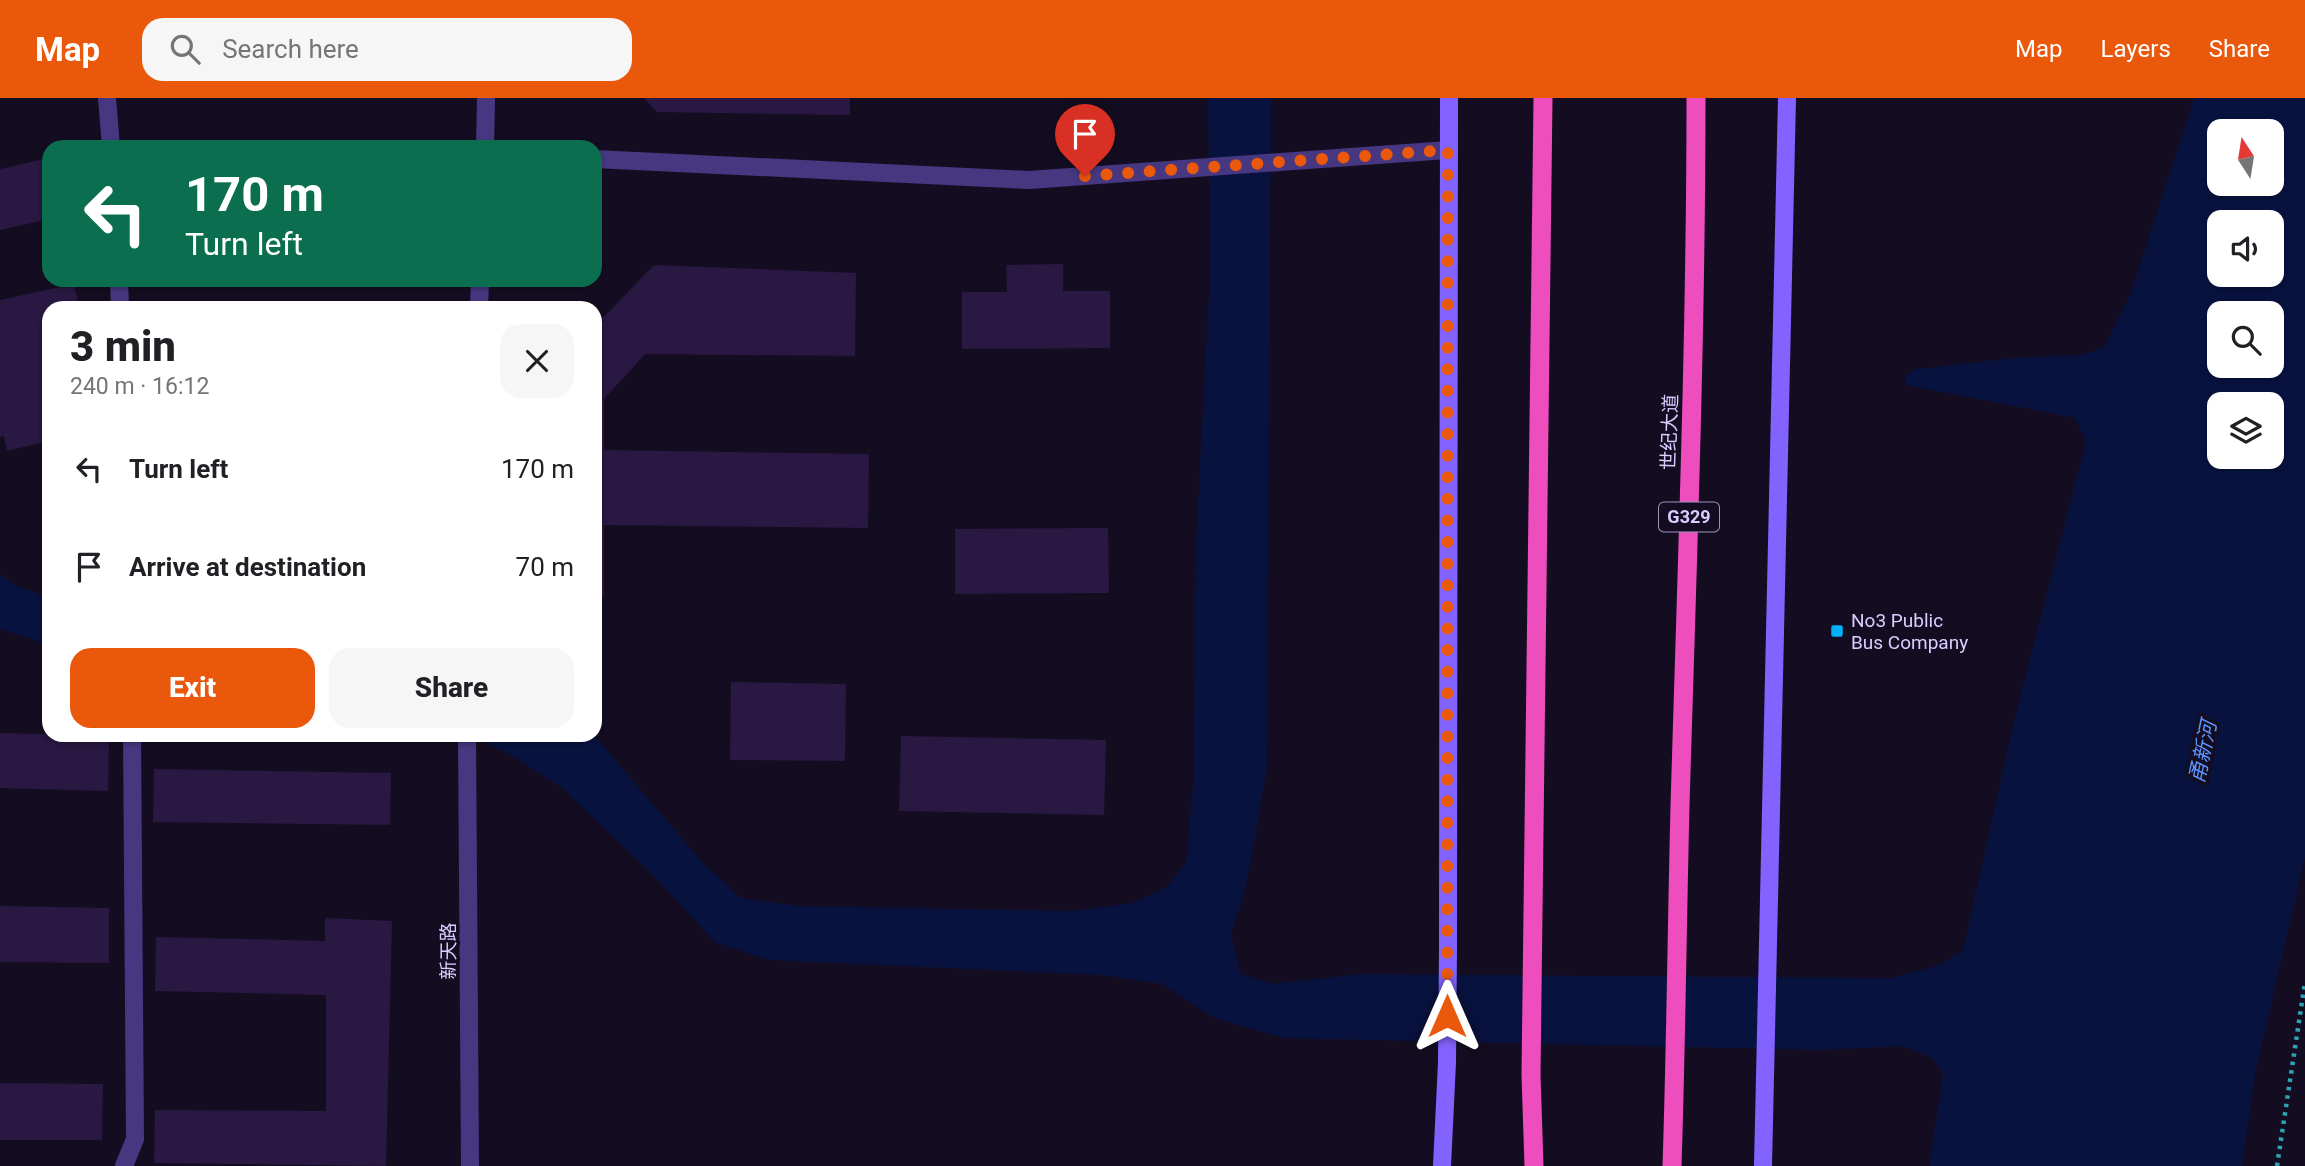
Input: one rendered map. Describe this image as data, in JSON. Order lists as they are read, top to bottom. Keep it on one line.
{"streets":{"highway":["世纪大道","G329"],"street":["新天路"]},"water":["甬新河"],"places":{"transit":["No3 Public Bus Company"]},"north":"top","page":{"header":"Map","search":"Search here","nav":["Map","Layers","Share"],"turn":["170 m","Turn left"],"heading":["3 min","240 m · 16:12"],"list":[{"name":"Turn left","value":"170 m"},{"name":"Arrive at destination","value":"70 m"}],"buttons":["Exit","Share"]}}
